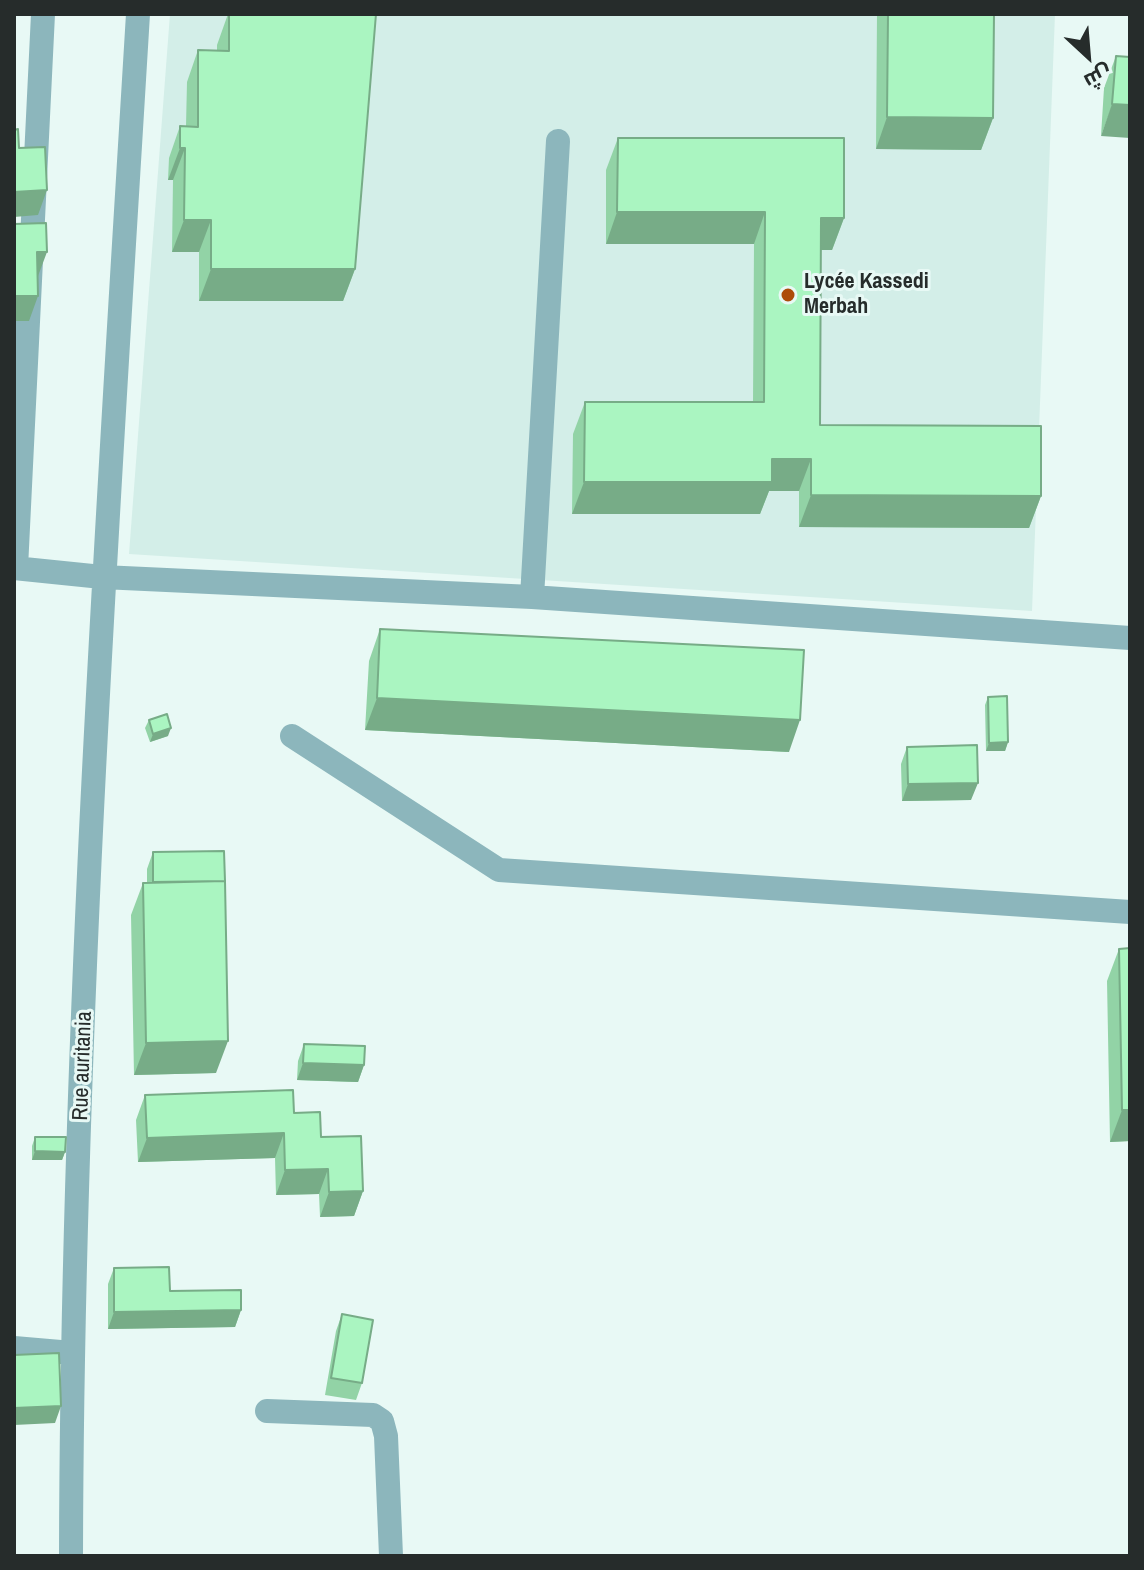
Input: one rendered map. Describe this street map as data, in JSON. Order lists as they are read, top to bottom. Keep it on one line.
{"streets":{"street":["Rue auritania"]},"places":["Lycée Kassedi Merbah"],"north":"bottom right"}
